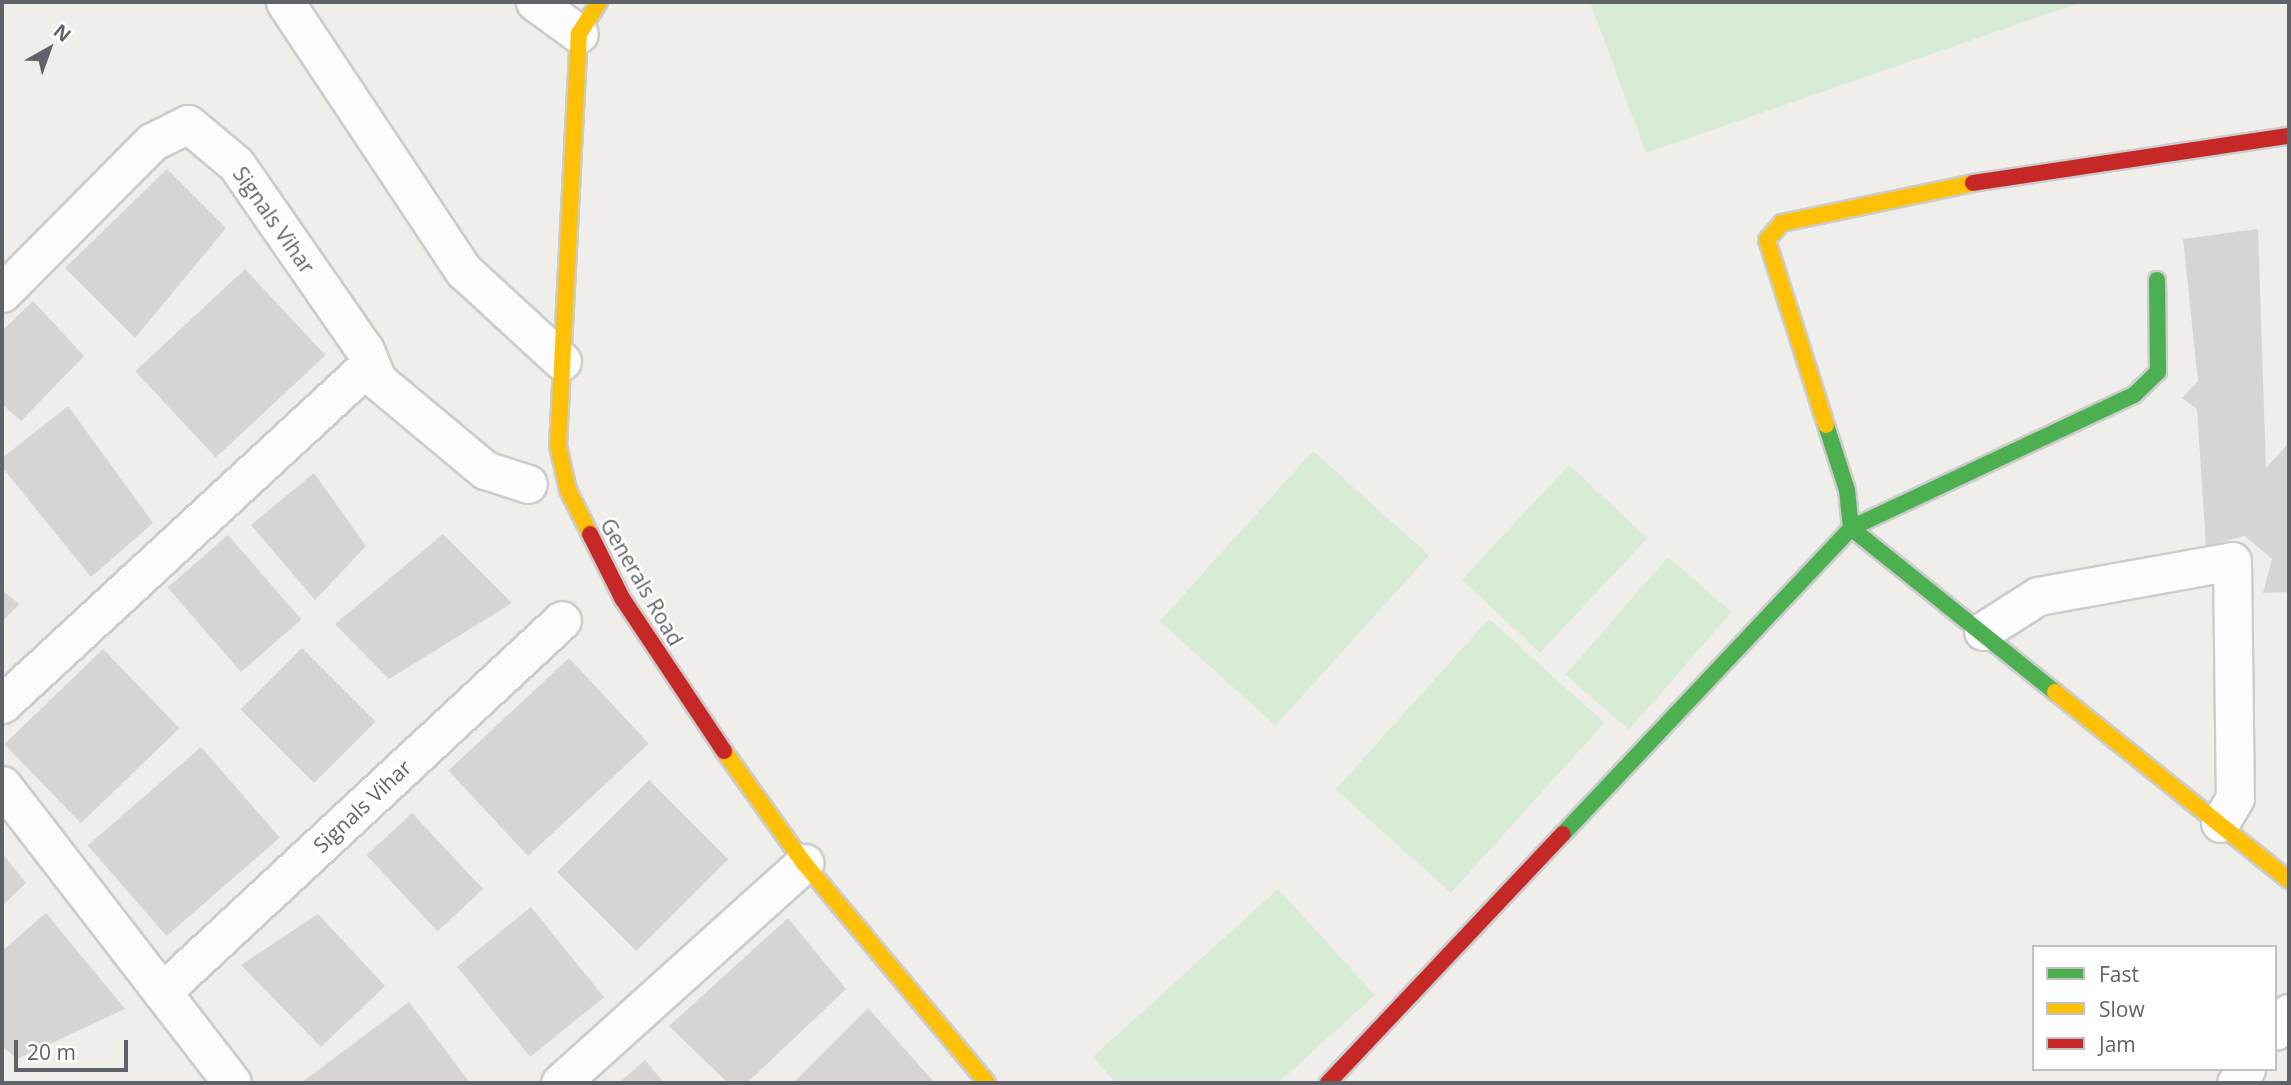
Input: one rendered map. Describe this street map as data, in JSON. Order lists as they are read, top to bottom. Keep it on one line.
{"streets":{"street":["Signals Vihar","Generals Road"]},"legend":["Fast","Slow","Jam"],"scale_bar":"20 m","north":"top right"}
